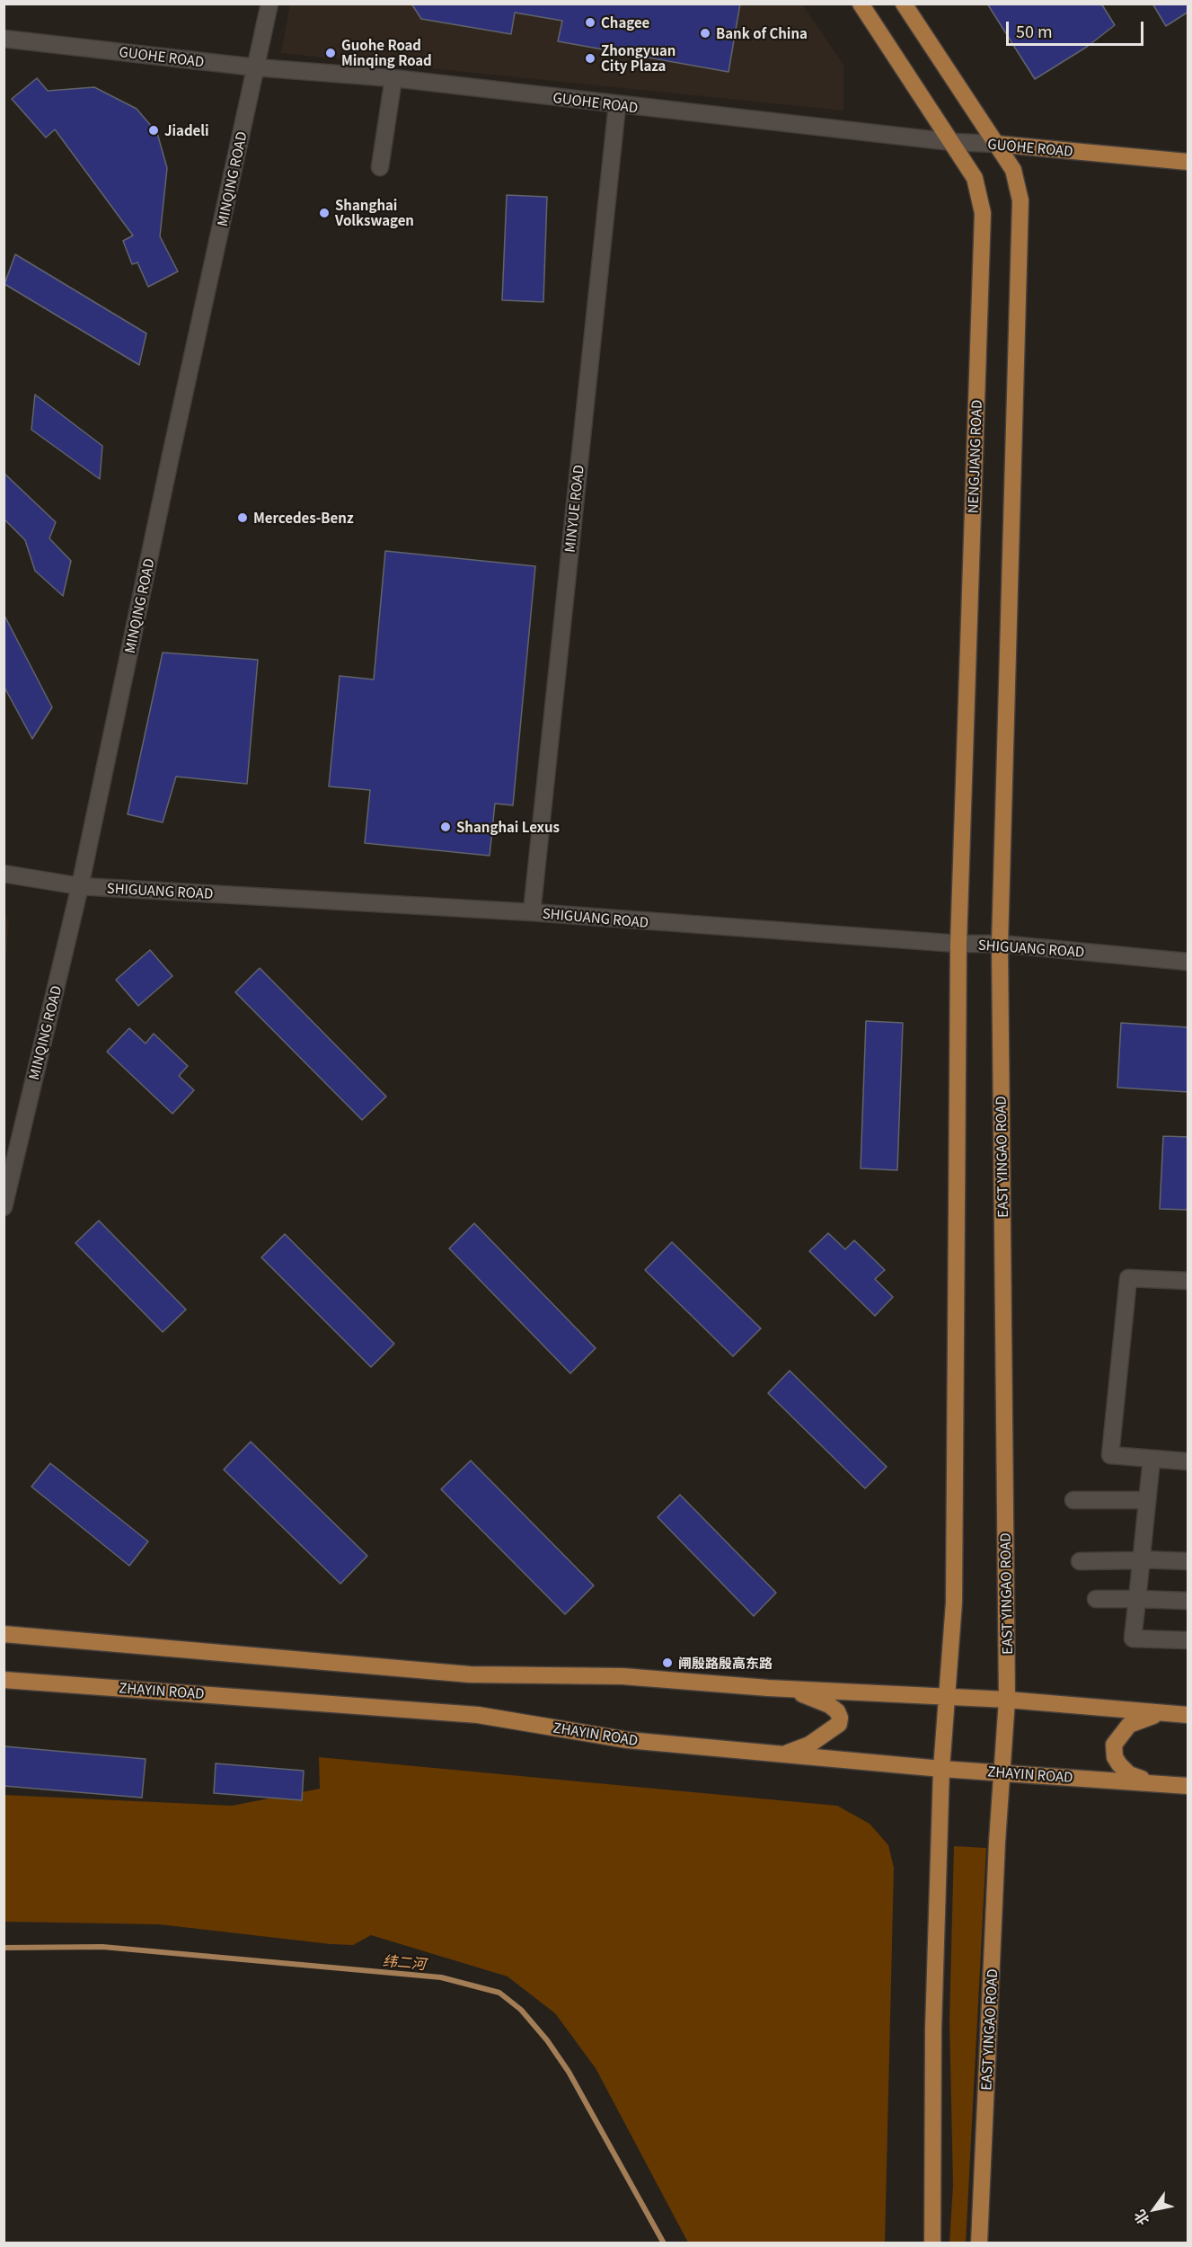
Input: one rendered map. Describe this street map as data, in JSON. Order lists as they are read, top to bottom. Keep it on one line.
{"streets":{"main road":["GUOHE ROAD","NENGJIANG ROAD","EAST YINGAO ROAD","ZHAYIN ROAD"],"street":["MINQING ROAD","MINYUE ROAD","SHIGUANG ROAD"]},"crossings":[["GUOHE ROAD","MINQING ROAD"],["GUOHE ROAD","NENGJIANG ROAD"],["GUOHE ROAD","MINYUE ROAD"],["MINQING ROAD","SHIGUANG ROAD"],["NENGJIANG ROAD","SHIGUANG ROAD"],["MINYUE ROAD","SHIGUANG ROAD"],["SHIGUANG ROAD","EAST YINGAO ROAD"],["EAST YINGAO ROAD","ZHAYIN ROAD"]],"water":["纬二河"],"places":["Chagee","Bank of China","Guohe Road Minqing Road","Zhongyuan City Plaza","Jiadeli","Shanghai Volkswagen","Mercedes-Benz","Shanghai Lexus","闸殷路殷高东路"],"scale_bar":"50 m","north":"bottom left"}
